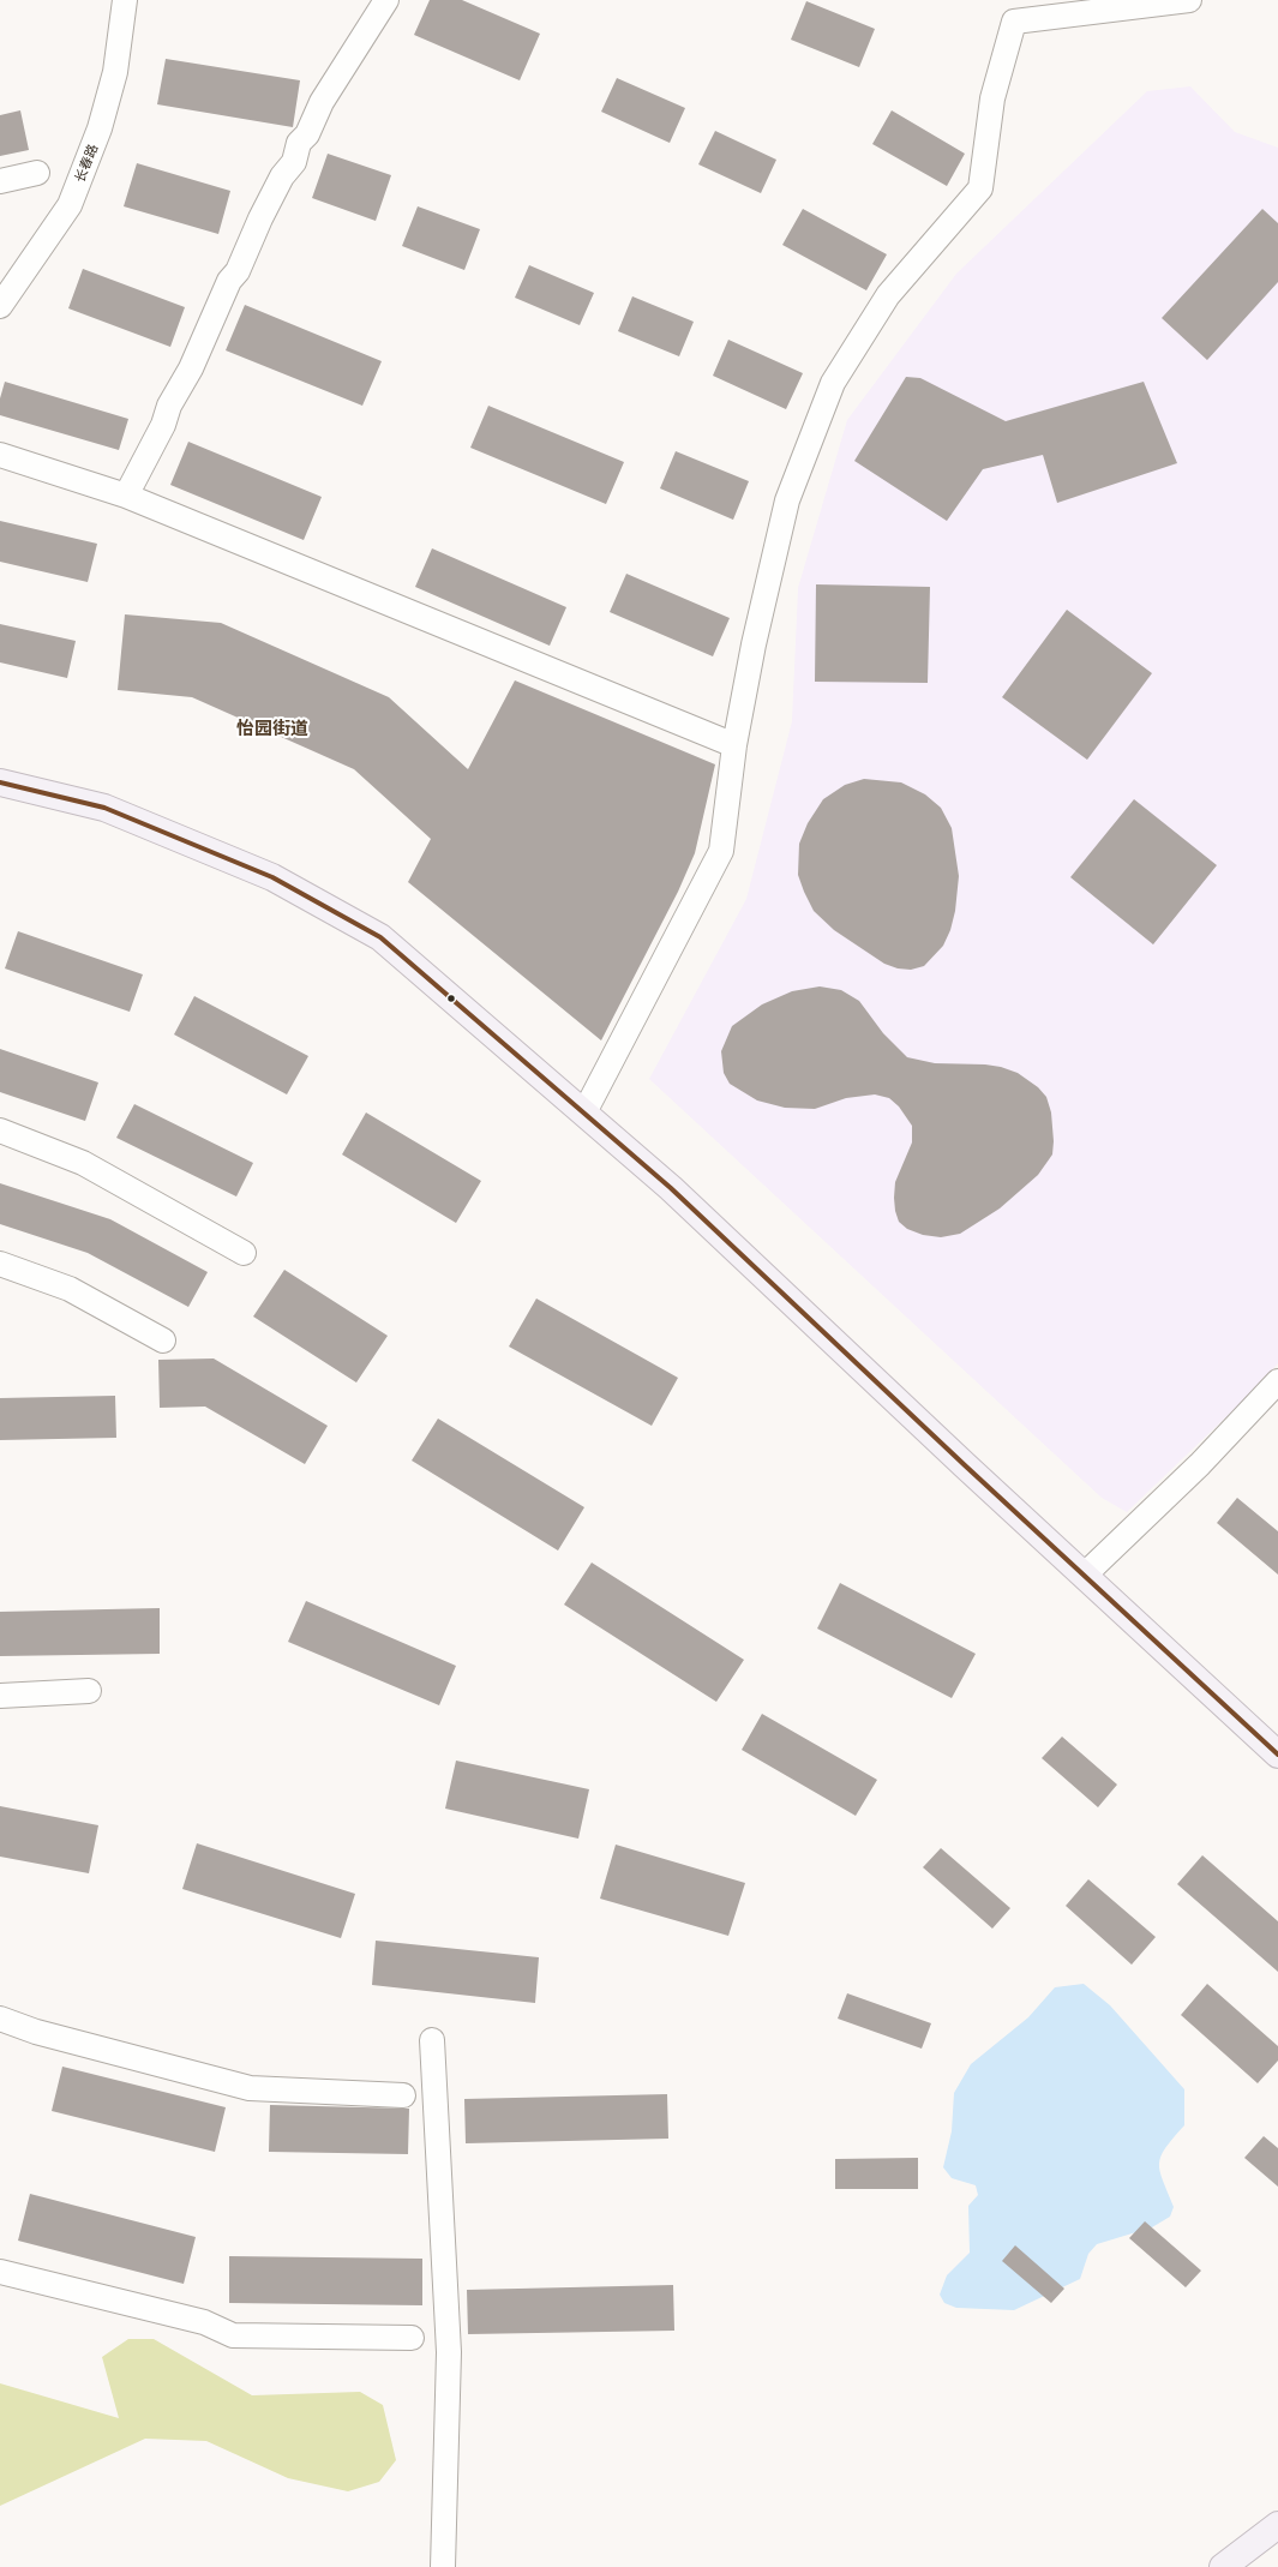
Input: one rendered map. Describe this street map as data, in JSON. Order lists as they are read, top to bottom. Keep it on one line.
{"streets":{"street":["长春路"]},"districts":["怡园街道"]}
